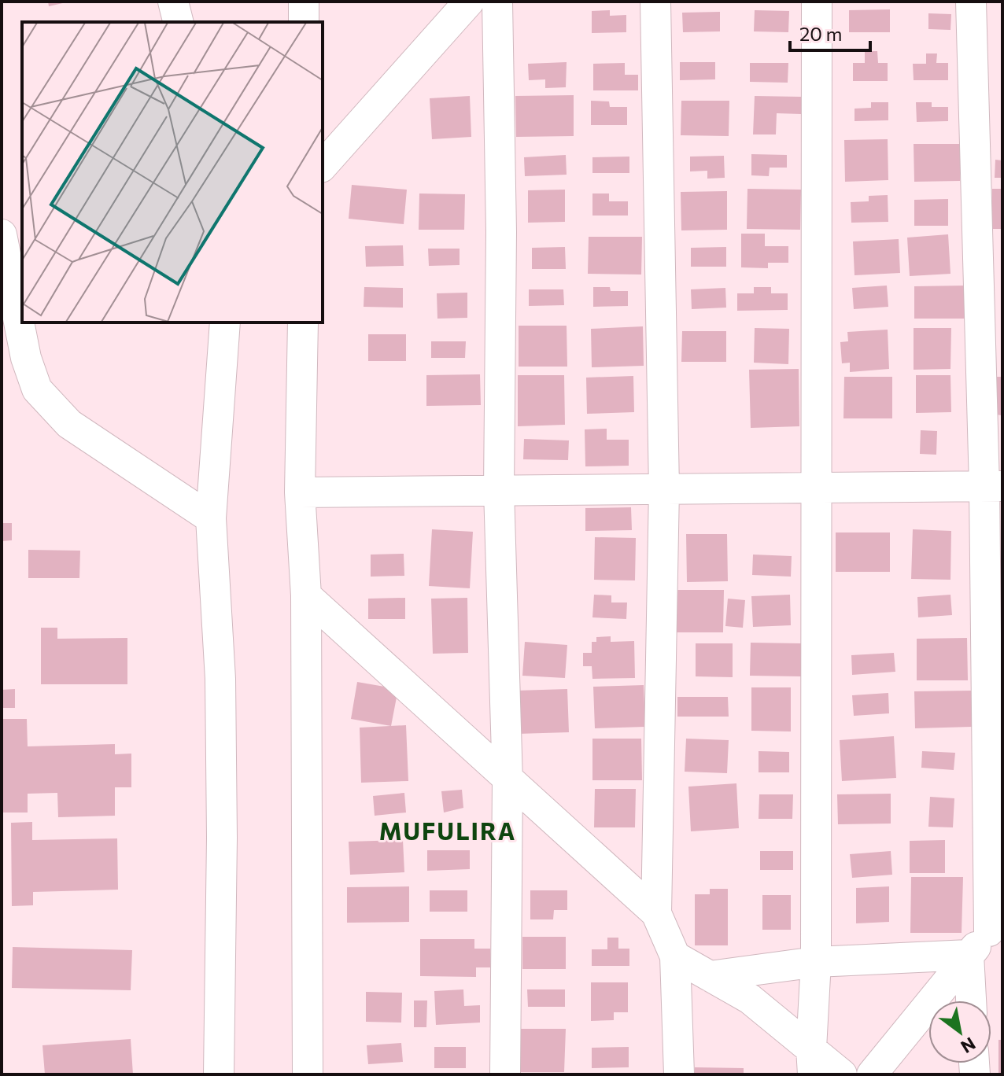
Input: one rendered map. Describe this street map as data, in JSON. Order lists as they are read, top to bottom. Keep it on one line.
{"districts":["MUFULIRA"],"scale_bar":"20 m","north":"bottom right"}
